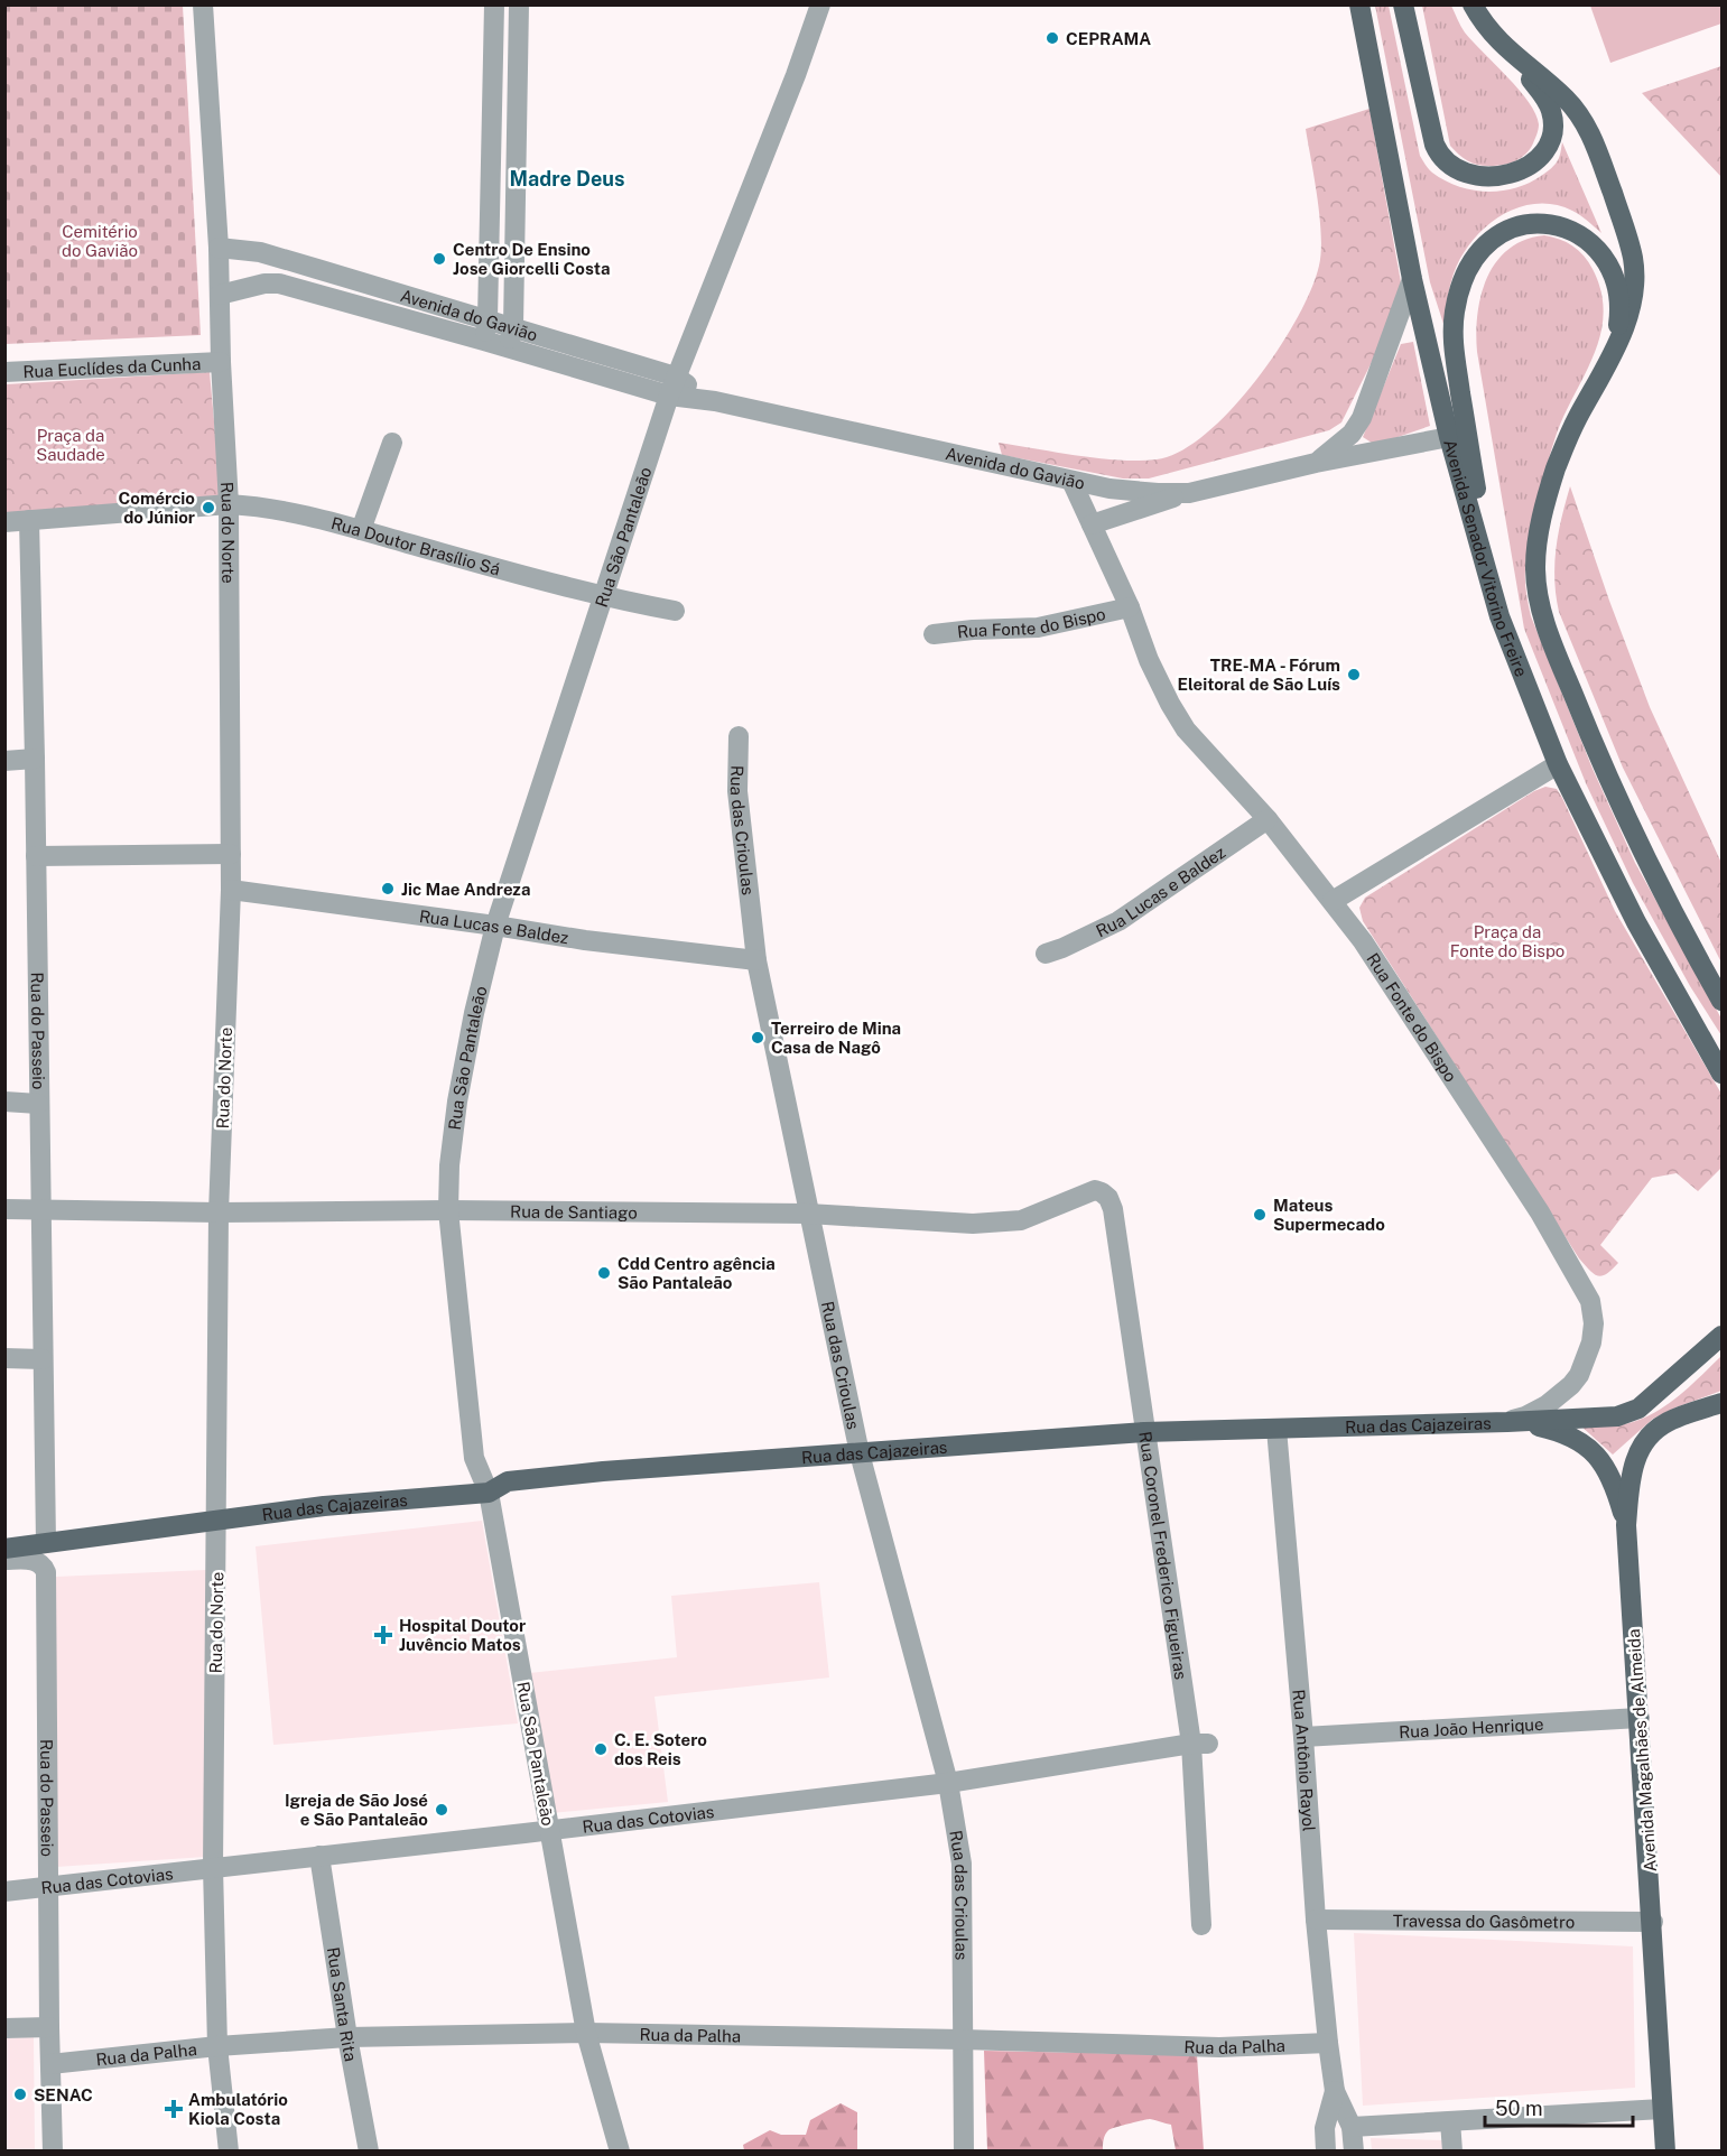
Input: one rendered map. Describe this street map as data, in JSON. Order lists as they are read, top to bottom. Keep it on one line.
{"streets":{"main road":["Avenida Senador Vitorino Freire","Rua das Cajazeiras","Avenida Magalhães de Almeida"],"street":["Avenida do Gavião","Rua Euclídes da Cunha","Rua do Norte","Rua São Pantaleão","Rua Doutor Brasílio Sá","Rua Fonte do Bispo","Rua das Crioulas","Rua Lucas e Baldez","Rua do Passeio","Rua de Santiago","Rua Coronel Frederico Figueiras","Rua João Henrique","Rua Antônio Rayol","Rua das Cotovias","Travessa do Gasômetro","Rua Santa Rita","Rua da Palha"]},"crossings":[["Avenida do Gavião","Rua do Norte"],["Avenida do Gavião","Rua São Pantaleão"],["Avenida do Gavião","Avenida Senador Vitorino Freire"],["Avenida do Gavião","Rua Fonte do Bispo"],["Rua Euclídes da Cunha","Rua do Norte"],["Rua do Norte","Rua Doutor Brasílio Sá"],["Rua do Norte","Rua Lucas e Baldez"],["Rua do Norte","Rua de Santiago"],["Rua do Norte","Rua das Cajazeiras"],["Rua do Norte","Rua das Cotovias"],["Rua do Norte","Rua da Palha"],["Rua São Pantaleão","Rua Doutor Brasílio Sá"],["Rua São Pantaleão","Rua Lucas e Baldez"],["Rua São Pantaleão","Rua de Santiago"],["Rua São Pantaleão","Rua das Cajazeiras"],["Rua São Pantaleão","Rua das Cotovias"],["Rua São Pantaleão","Rua da Palha"],["Rua Doutor Brasílio Sá","Rua do Passeio"],["Rua Fonte do Bispo","Rua Lucas e Baldez"],["Rua Fonte do Bispo","Rua das Cajazeiras"],["Rua das Crioulas","Rua Lucas e Baldez"],["Rua das Crioulas","Rua de Santiago"],["Rua das Crioulas","Rua das Cajazeiras"],["Rua das Crioulas","Rua das Cotovias"],["Rua das Crioulas","Rua da Palha"],["Rua do Passeio","Rua de Santiago"],["Rua do Passeio","Rua das Cajazeiras"],["Rua do Passeio","Rua das Cotovias"],["Rua do Passeio","Rua da Palha"],["Rua de Santiago","Rua Coronel Frederico Figueiras"],["Rua das Cajazeiras","Rua Coronel Frederico Figueiras"],["Rua das Cajazeiras","Rua Antônio Rayol"],["Rua Coronel Frederico Figueiras","Rua das Cotovias"],["Rua João Henrique","Avenida Magalhães de Almeida"],["Rua João Henrique","Rua Antônio Rayol"],["Avenida Magalhães de Almeida","Travessa do Gasômetro"],["Rua Antônio Rayol","Travessa do Gasômetro"],["Rua Antônio Rayol","Rua da Palha"],["Rua das Cotovias","Rua Santa Rita"],["Rua Santa Rita","Rua da Palha"]],"districts":["Madre Deus"],"parks":["Cemitério do Gavião","Praça da Saudade","Praça da Fonte do Bispo"],"places":{"other":["CEPRAMA","Centro De Ensino Jose Giorcelli Costa","Comércio do Júnior","TRE-MA - Fórum Eleitoral de São Luís","Jic Mae Andreza","Terreiro de Mina Casa de Nagô","Mateus Supermecado","Cdd Centro agência São Pantaleão","C. E. Sotero dos Reis","Igreja de São José e São Pantaleão","SENAC"],"health":["Hospital Doutor Juvêncio Matos","Ambulatório Kiola Costa"]},"scale_bar":"50 m"}
